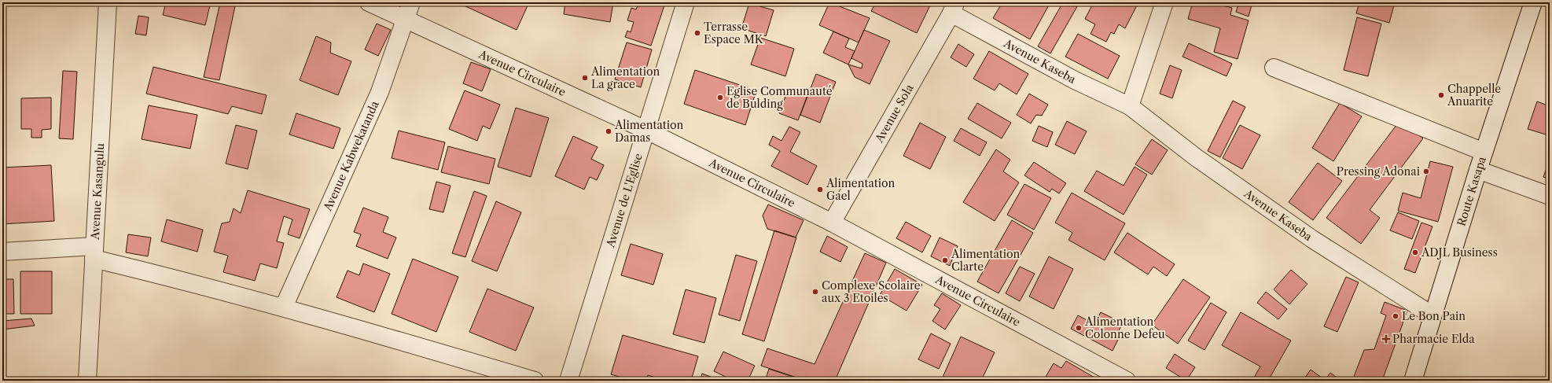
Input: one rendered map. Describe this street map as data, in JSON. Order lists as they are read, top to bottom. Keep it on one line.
{"streets":{"street":["Avenue Kaseba","Avenue Circulaire","Avenue Sola","Avenue Kabwekatanda","Route Kasapa","Avenue Kasangulu","Avenue de L'Eglise"]},"crossings":[["Avenue Kaseba","Avenue Sola"],["Avenue Kaseba","Route Kasapa"],["Avenue Circulaire","Avenue Sola"],["Avenue Circulaire","Avenue Kabwekatanda"],["Avenue Circulaire","Avenue de L'Eglise"]],"places":{"other":["Terrasse Espace MK","Alimentation La grace","Chappelle Anuarite","Eglise Communauté de Bulding","Alimentation Damas","Pressing Adonai","Alimentation Gael","ADJL Business","Alimentation Clarte","Complexe Scolaire aux 3 Etoiles","Le Bon Pain","Alimentation Colonne Defeu"],"health":["Pharmacie Elda"]}}
